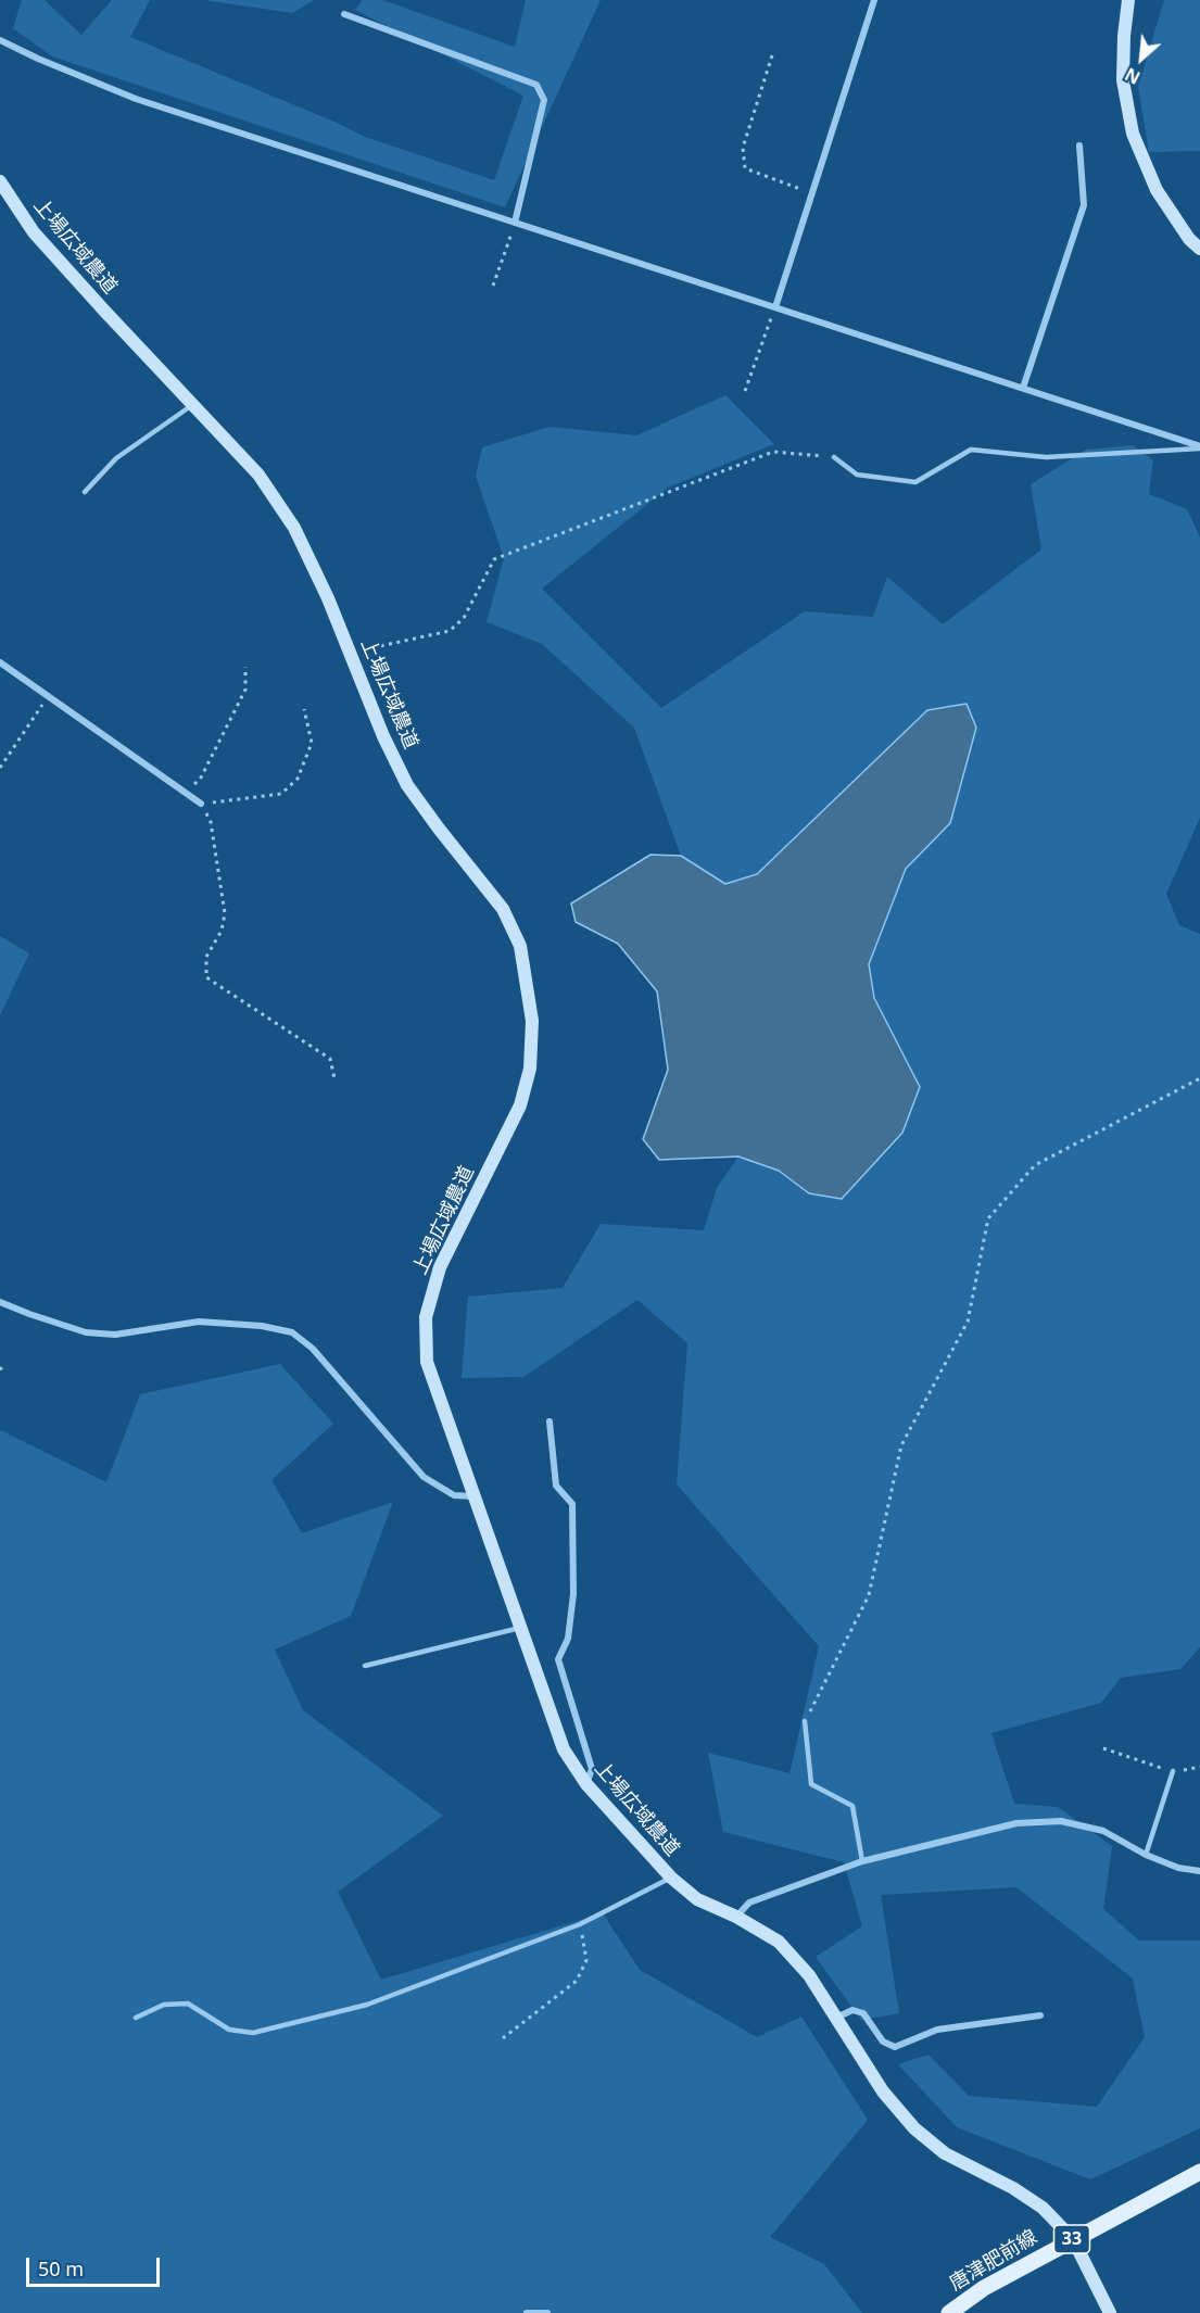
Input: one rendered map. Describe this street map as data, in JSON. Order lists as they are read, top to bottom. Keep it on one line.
{"streets":{"main road":["33","唐津肥前線"],"street":["上場広域農道"]},"crossings":[["上場広域農道","唐津肥前線"]],"scale_bar":"50 m","north":"bottom left"}
